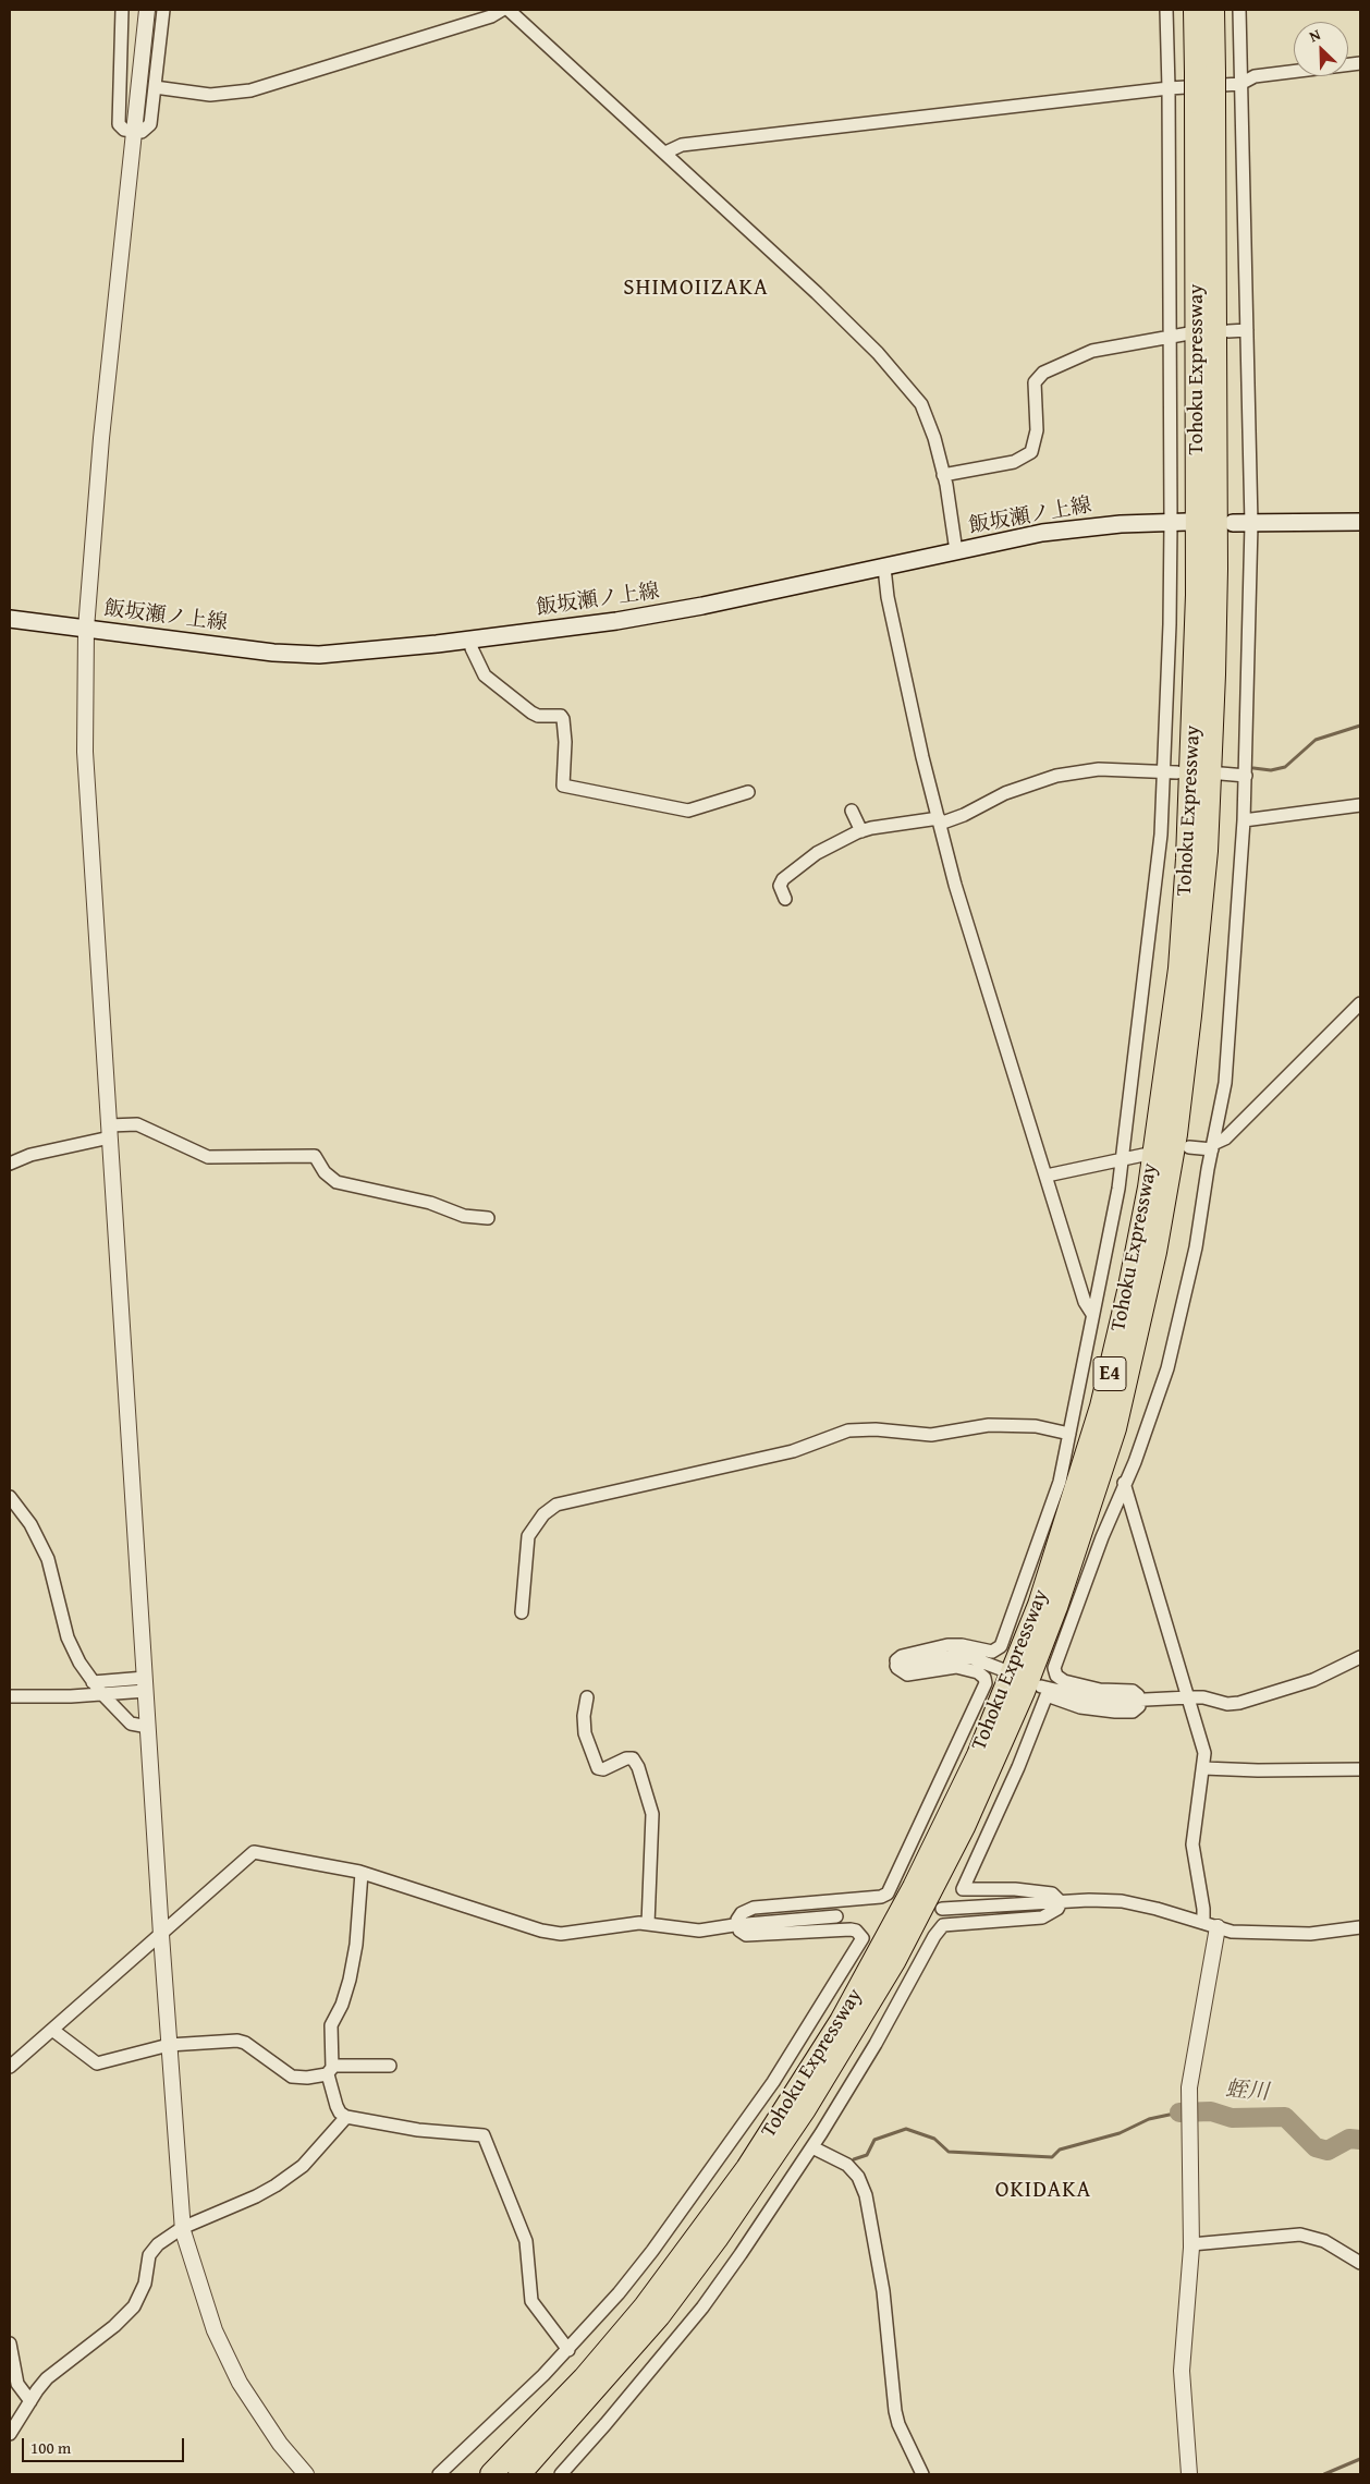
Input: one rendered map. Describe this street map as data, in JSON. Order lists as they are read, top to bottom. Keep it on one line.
{"streets":{"highway":["Tohoku Expressway","E4"],"main road":["飯坂瀬ノ上線"]},"districts":["SHIMOIIZAKA","OKIDAKA"],"water":["蛭川"],"scale_bar":"100 m","north":"top left"}
